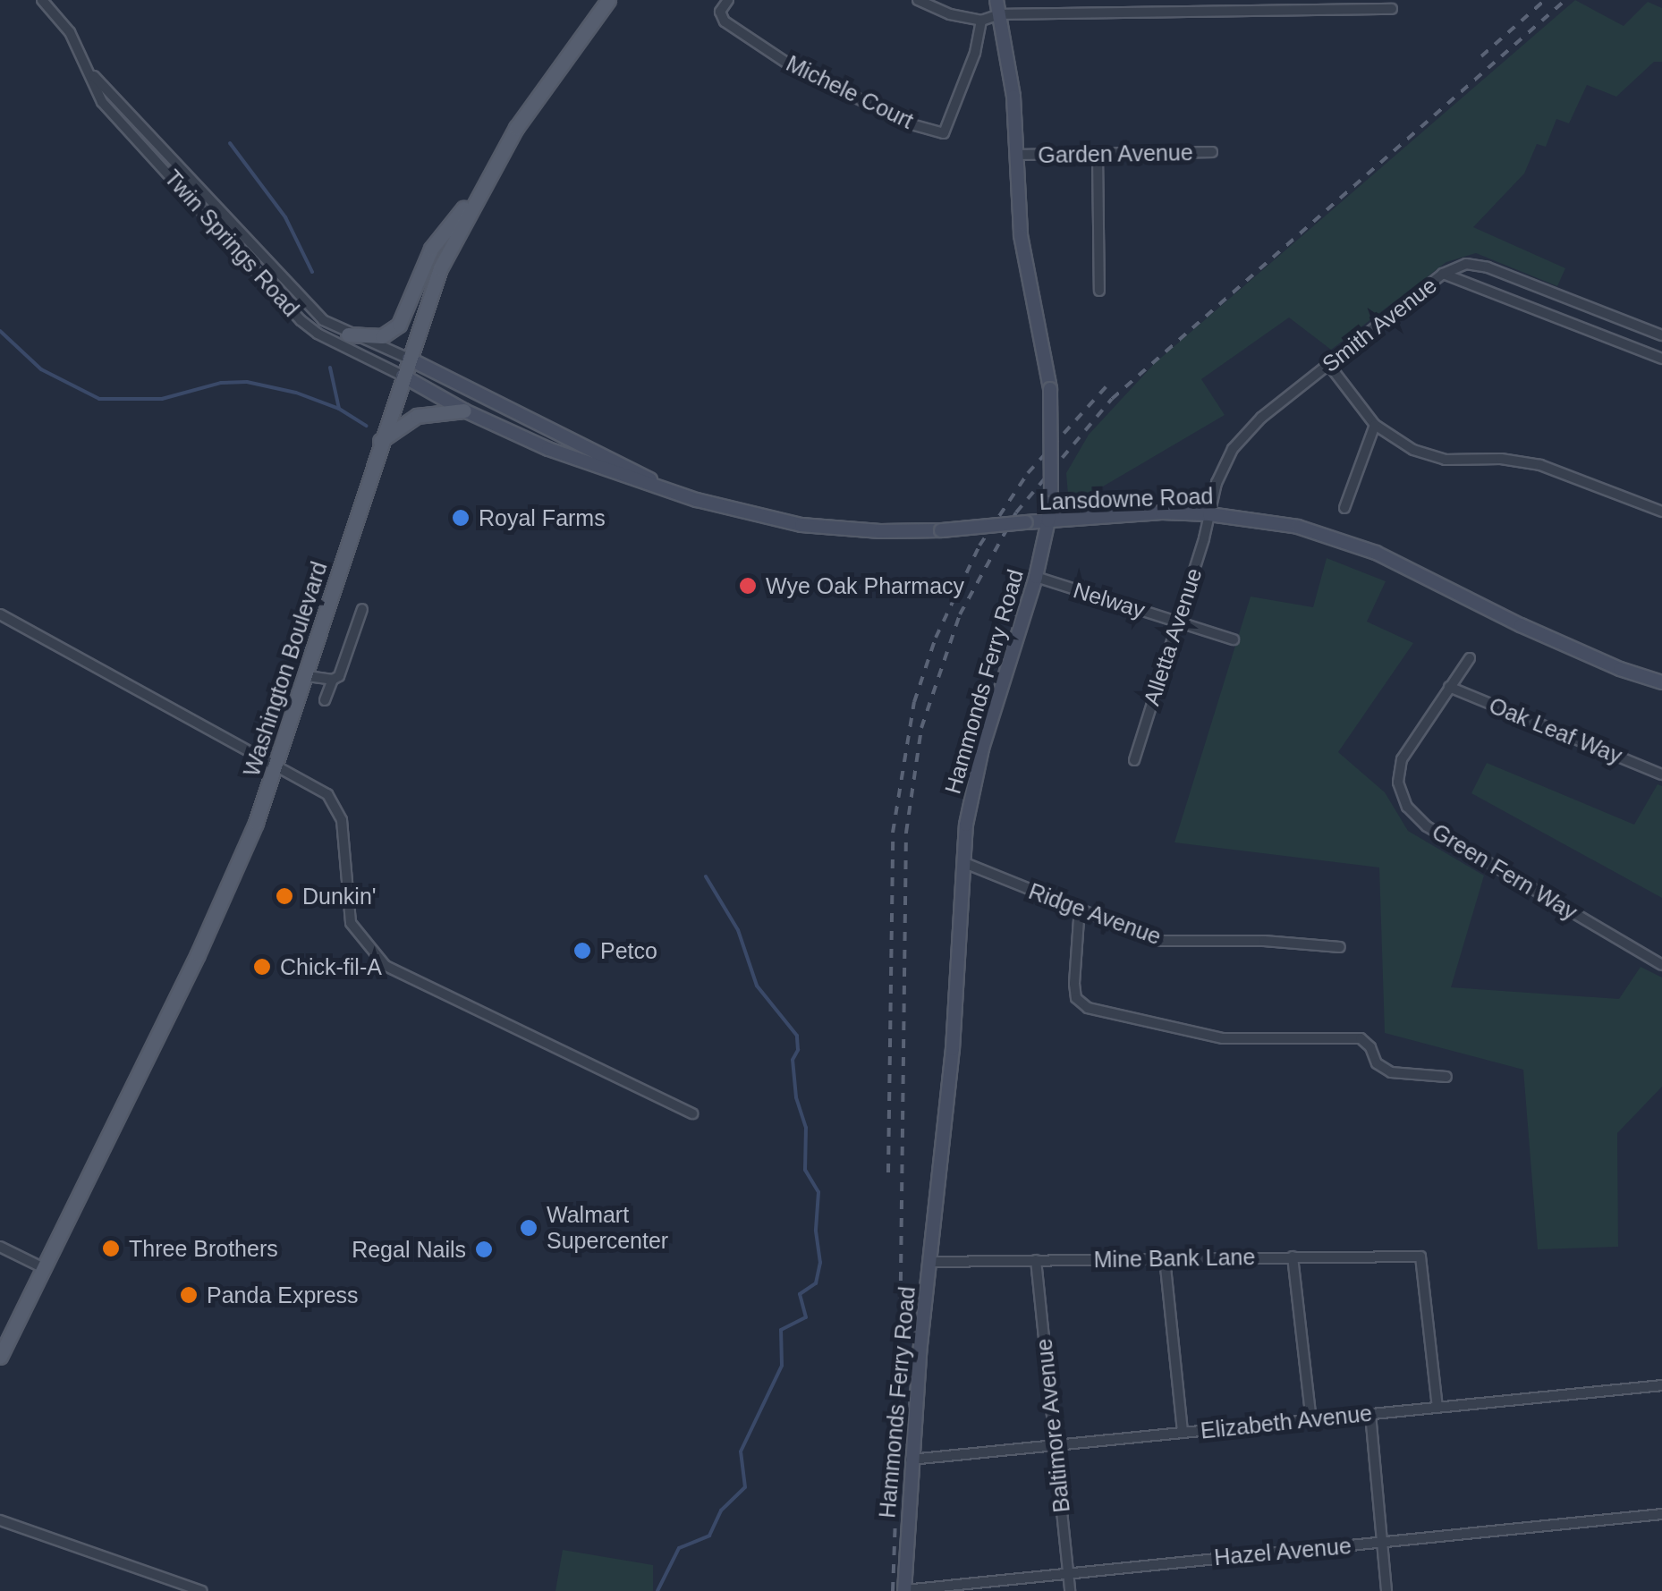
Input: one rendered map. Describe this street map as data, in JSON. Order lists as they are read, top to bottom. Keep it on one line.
{"streets":{"main road":["Washington Boulevard"],"street":["Michele Court","Garden Avenue","Twin Springs Road","Smith Avenue","Lansdowne Road","Nelway","Alletta Avenue","Hammonds Ferry Road","Oak Leaf Way","Green Fern Way","Ridge Avenue","Mine Bank Lane","Elizabeth Avenue","Baltimore Avenue","Hazel Avenue"]},"crossings":[["Garden Avenue","Hammonds Ferry Road"],["Twin Springs Road","Lansdowne Road"],["Twin Springs Road","Washington Boulevard"],["Smith Avenue","Lansdowne Road"],["Smith Avenue","Alletta Avenue"],["Lansdowne Road","Alletta Avenue"],["Lansdowne Road","Washington Boulevard"],["Lansdowne Road","Hammonds Ferry Road"],["Nelway","Alletta Avenue"],["Nelway","Hammonds Ferry Road"],["Hammonds Ferry Road","Ridge Avenue"],["Hammonds Ferry Road","Mine Bank Lane"],["Hammonds Ferry Road","Elizabeth Avenue"],["Hammonds Ferry Road","Hazel Avenue"],["Oak Leaf Way","Green Fern Way"],["Mine Bank Lane","Elizabeth Avenue"],["Mine Bank Lane","Baltimore Avenue"],["Elizabeth Avenue","Baltimore Avenue"],["Baltimore Avenue","Hazel Avenue"]],"places":["Royal Farms","Wye Oak Pharmacy","Dunkin'","Petco","Chick-fil-A","Walmart Supercenter","Three Brothers","Regal Nails","Panda Express"]}
